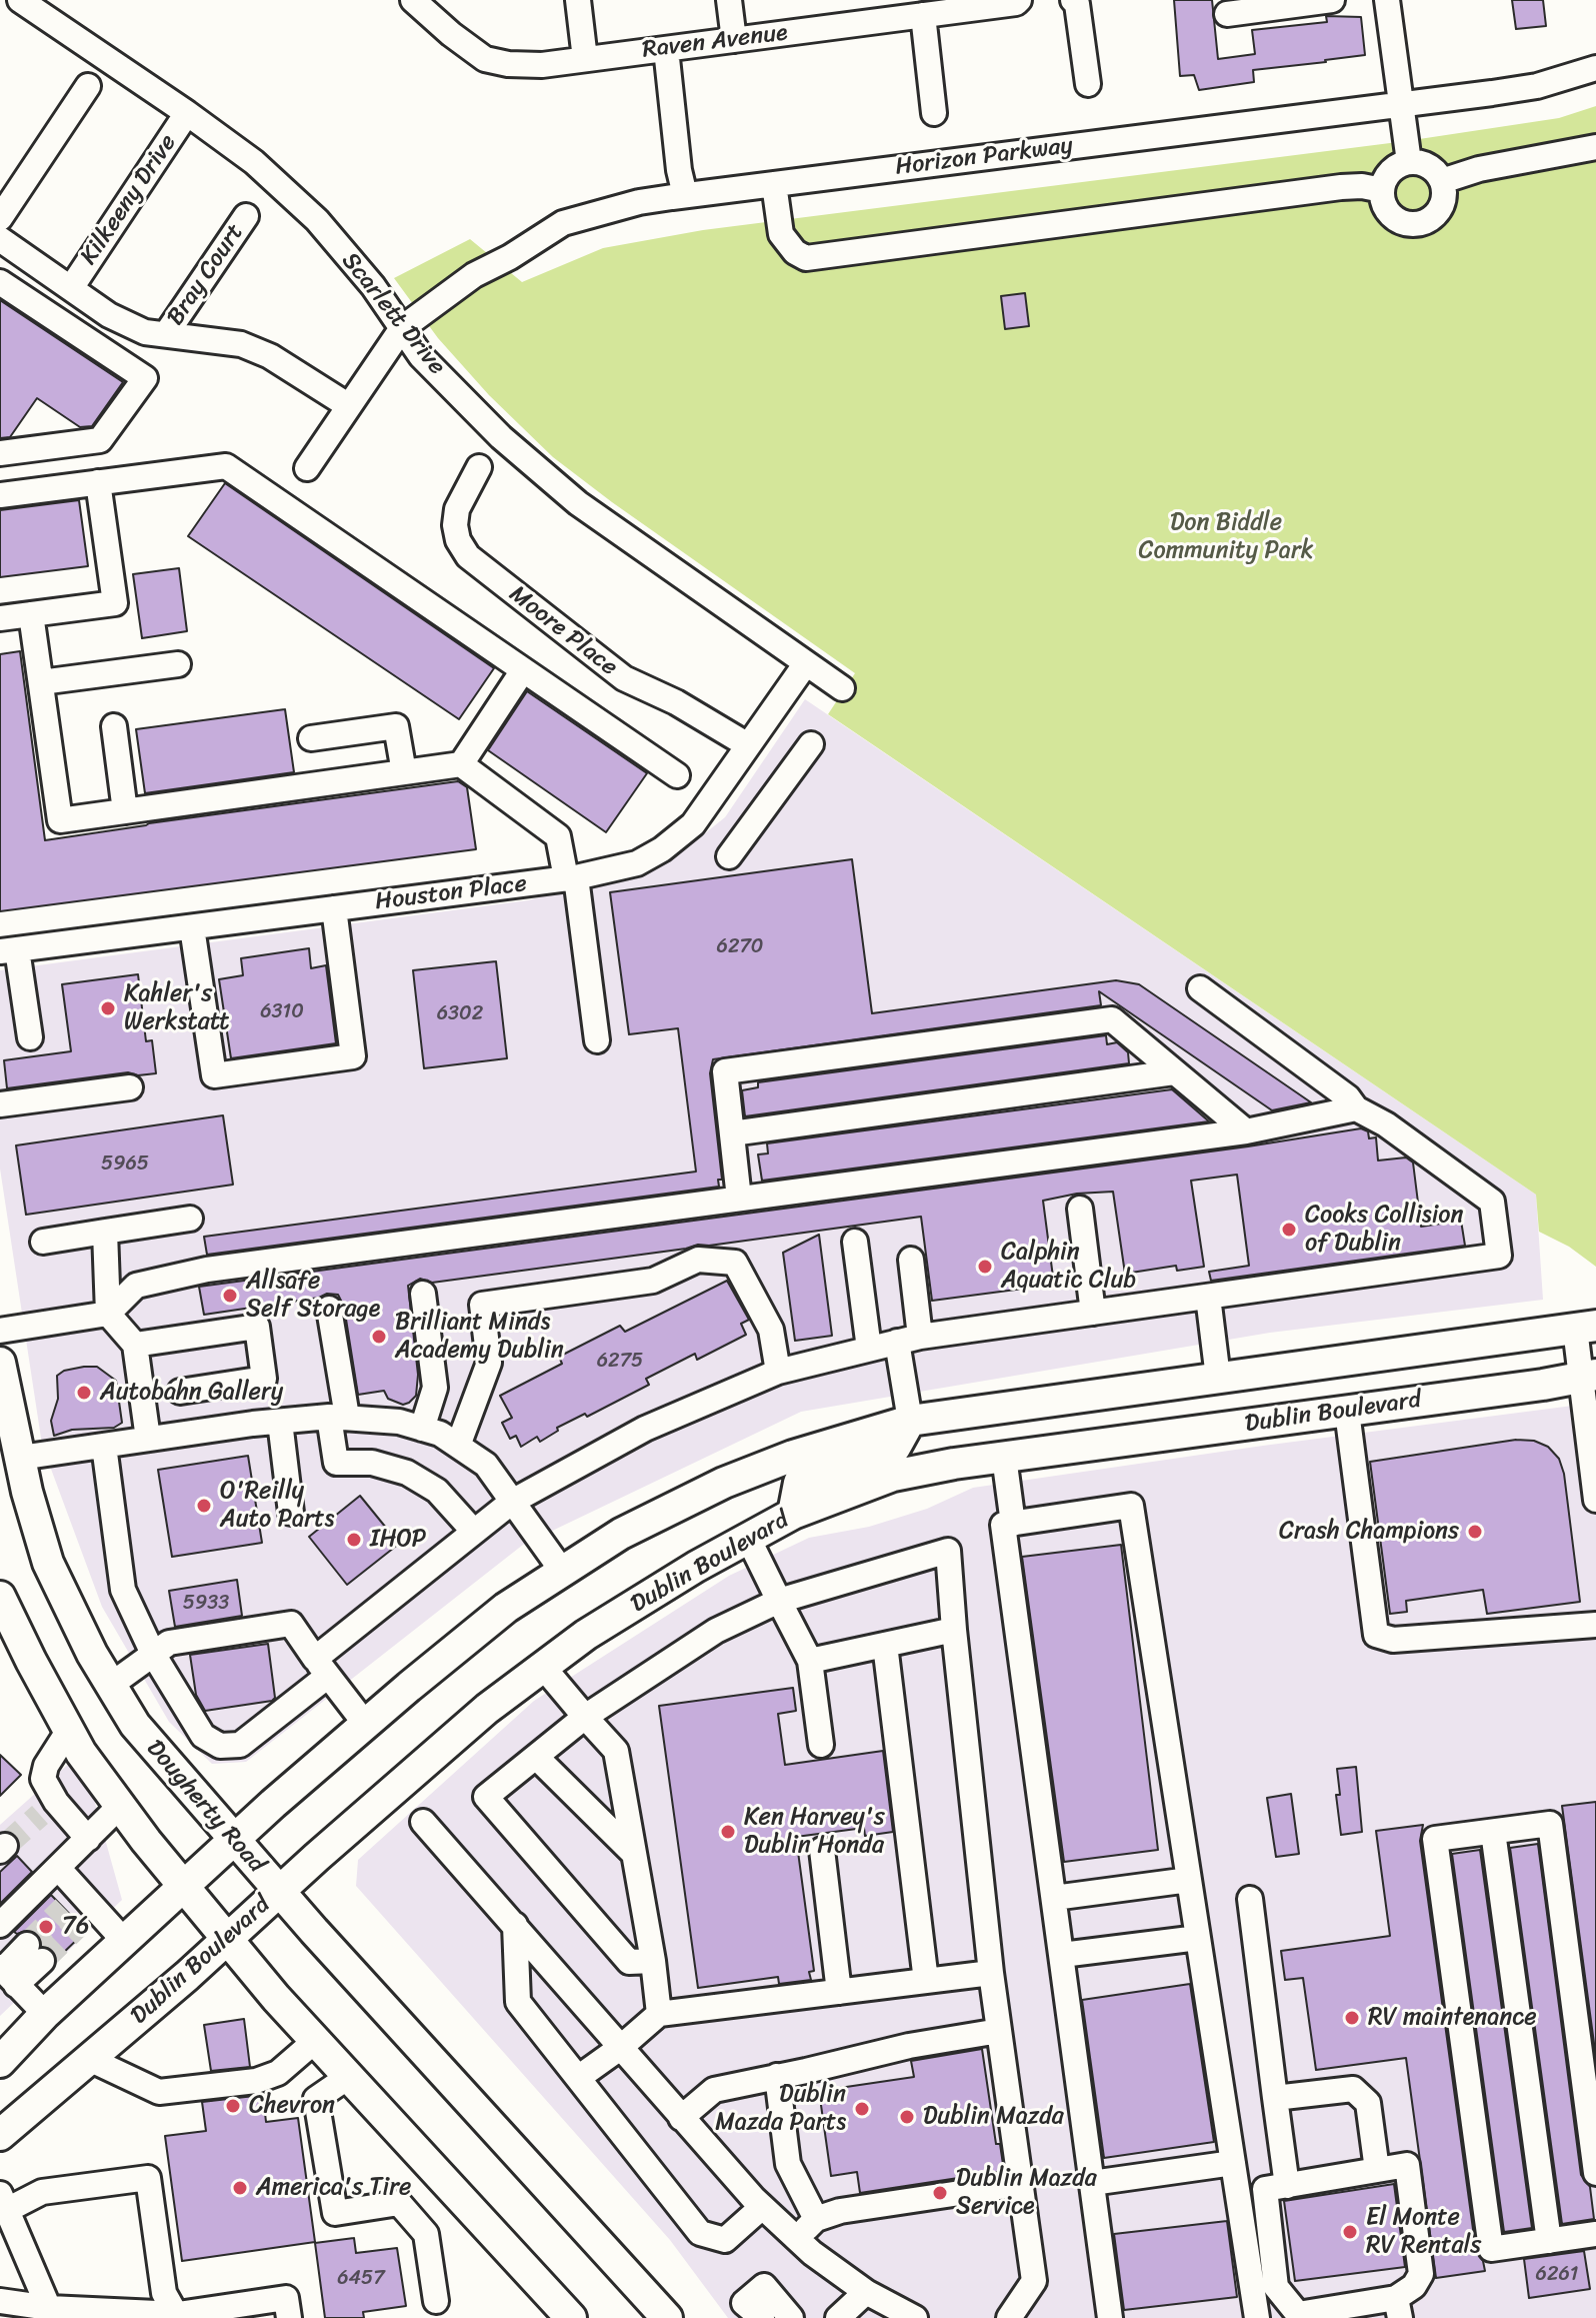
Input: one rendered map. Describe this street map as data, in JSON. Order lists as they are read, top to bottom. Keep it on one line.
{"streets":{"main road":["Dublin Boulevard","Dougherty Road"],"street":["Raven Avenue","Horizon Parkway","Kilkeeny Drive","Bray Court","Scarlett Drive","Moore Place","Houston Place"]},"crossings":[["Horizon Parkway","Scarlett Drive"],["Kilkeeny Drive","Scarlett Drive"],["Scarlett Drive","Houston Place"],["Moore Place","Houston Place"],["Dublin Boulevard","Dougherty Road"]],"parks":["Don Biddle Community Park"],"places":["Kahler's Werkstatt","Cooks Collision of Dublin","Calphin Aquatic Club","Allsafe Self Storage","Brilliant Minds Academy Dublin","Autobahn Gallery","O'Reilly Auto Parts","Crash Champions","IHOP","Ken Harvey's Dublin Honda","76","RV maintenance","Chevron","Dublin Mazda Parts","Dublin Mazda","America's Tire","Dublin Mazda Service","El Monte RV Rentals"],"house_numbers":["6270","6310","6302","5965","6275","5933","6261","6457"]}
